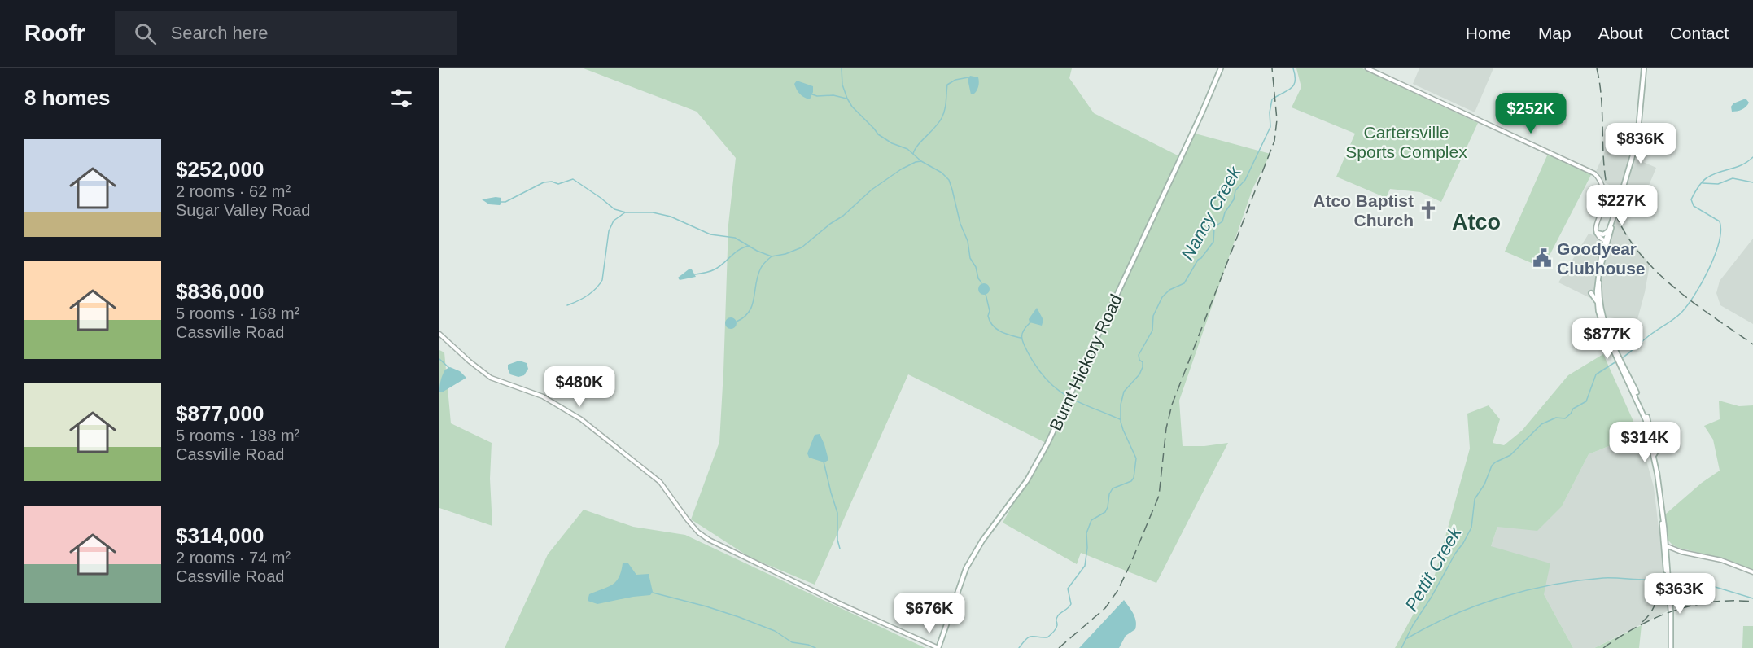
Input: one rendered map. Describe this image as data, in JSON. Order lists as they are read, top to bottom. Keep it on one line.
{"streets":{"main road":["Burnt Hickory Road"]},"districts":["Atco"],"water":["Nancy Creek","Pettit Creek"],"parks":["Cartersville Sports Complex"],"places":{"church":["Atco Baptist Church"],"public building":["Goodyear Clubhouse"]},"page":{"header":"Roofr","search":"Search here","nav":["Home","Map","About","Contact"],"heading":"8 homes","price":["$252K","$836K","$227K","$877K","$480K","$314K","$363K","$676K"],"list":[{"name":"$252,000","note":"2 rooms · 62 m² · Sugar Valley Road"},{"name":"$836,000","note":"5 rooms · 168 m² · Cassville Road"},{"name":"$877,000","note":"5 rooms · 188 m² · Cassville Road"},{"name":"$314,000","note":"2 rooms · 74 m² · Cassville Road"}]}}
